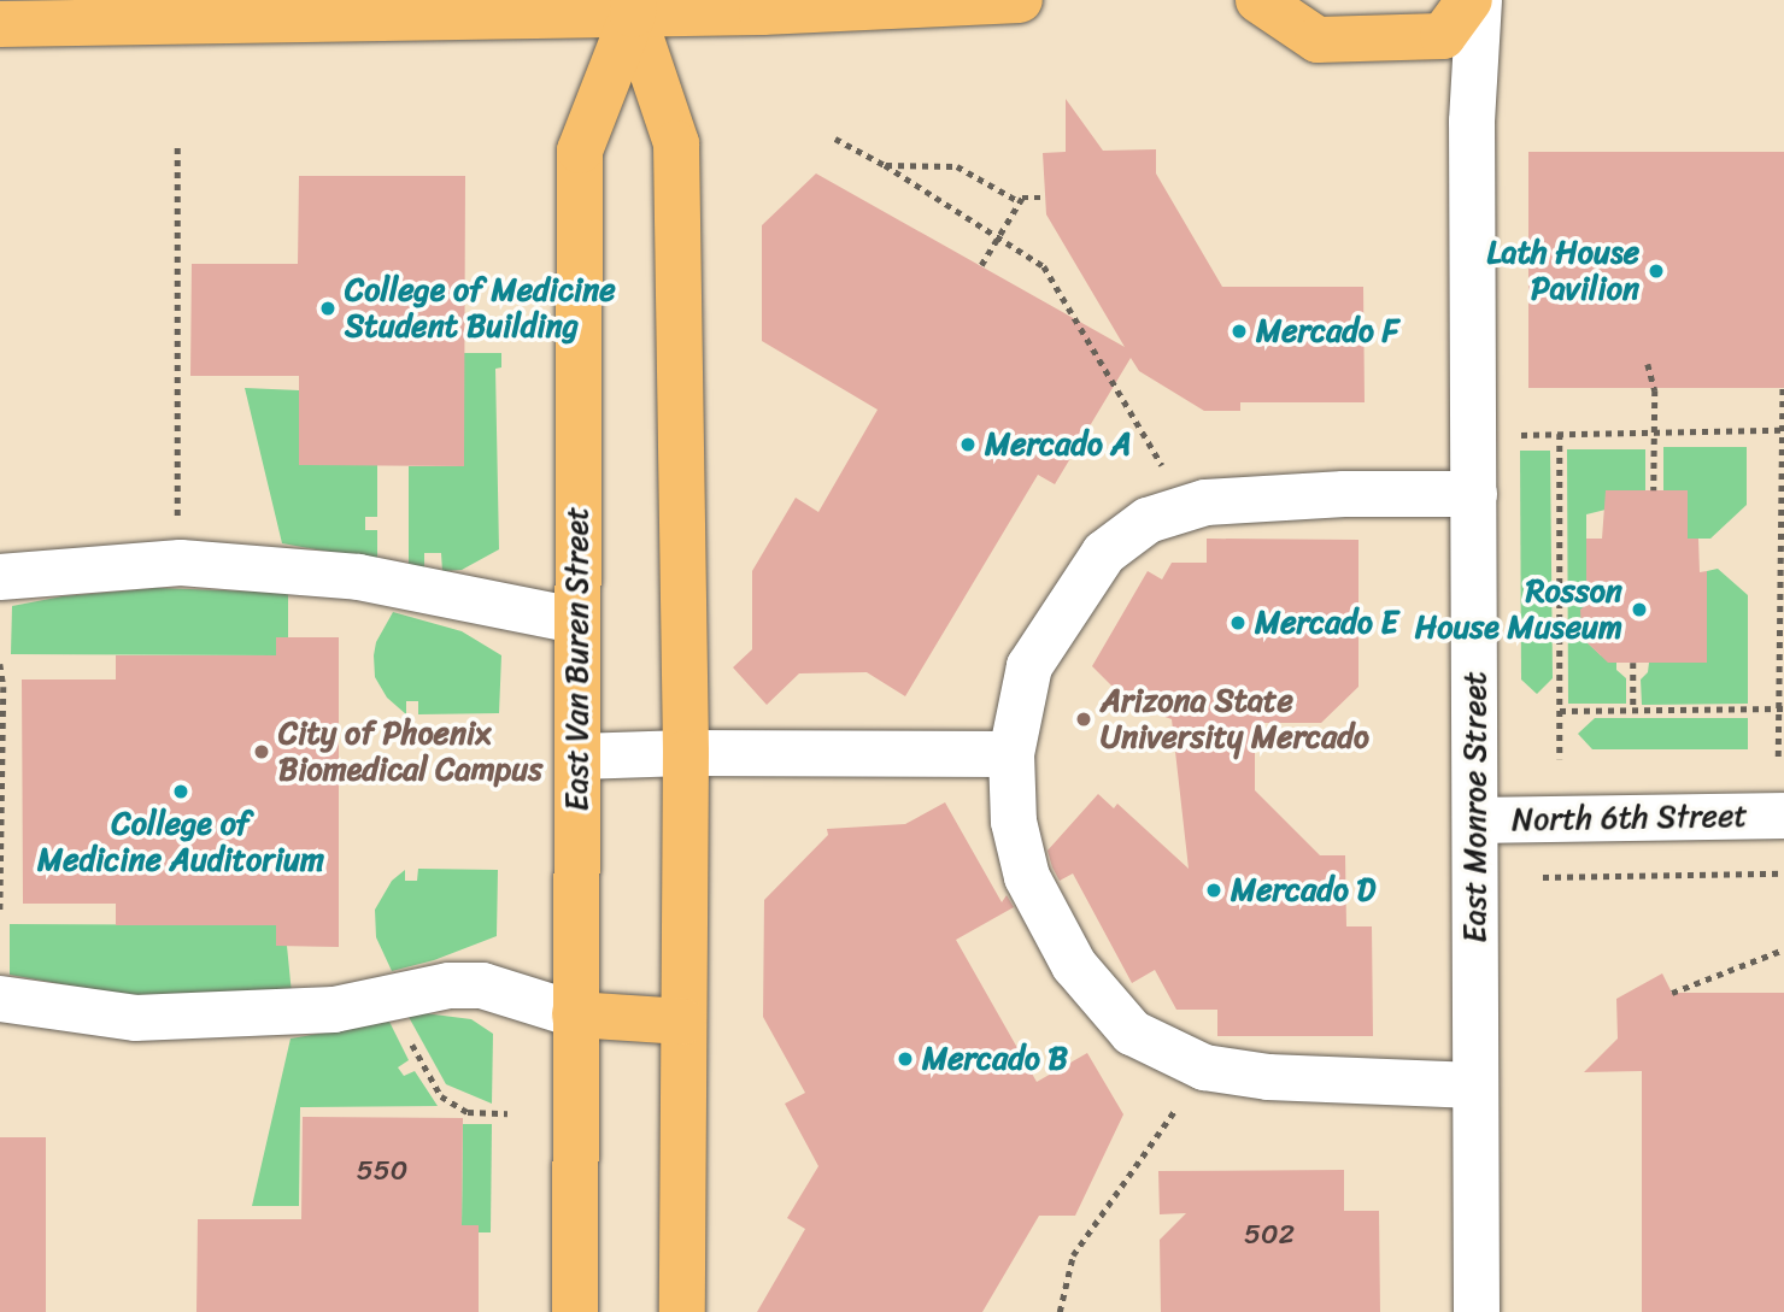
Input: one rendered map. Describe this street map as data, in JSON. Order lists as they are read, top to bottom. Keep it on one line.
{"streets":{"main road":["East Van Buren Street"],"street":["East Monroe Street","North 6th Street"]},"crossings":[["East Monroe Street","North 6th Street"]],"places":["Lath House Pavilion","College of Medicine Student Building","Mercado F","Mercado A","Rosson House Museum","Mercado E","Arizona State University Mercado","City of Phoenix Biomedical Campus","College of Medicine Auditorium","Mercado D","Mercado B"],"house_numbers":["550","502"]}
